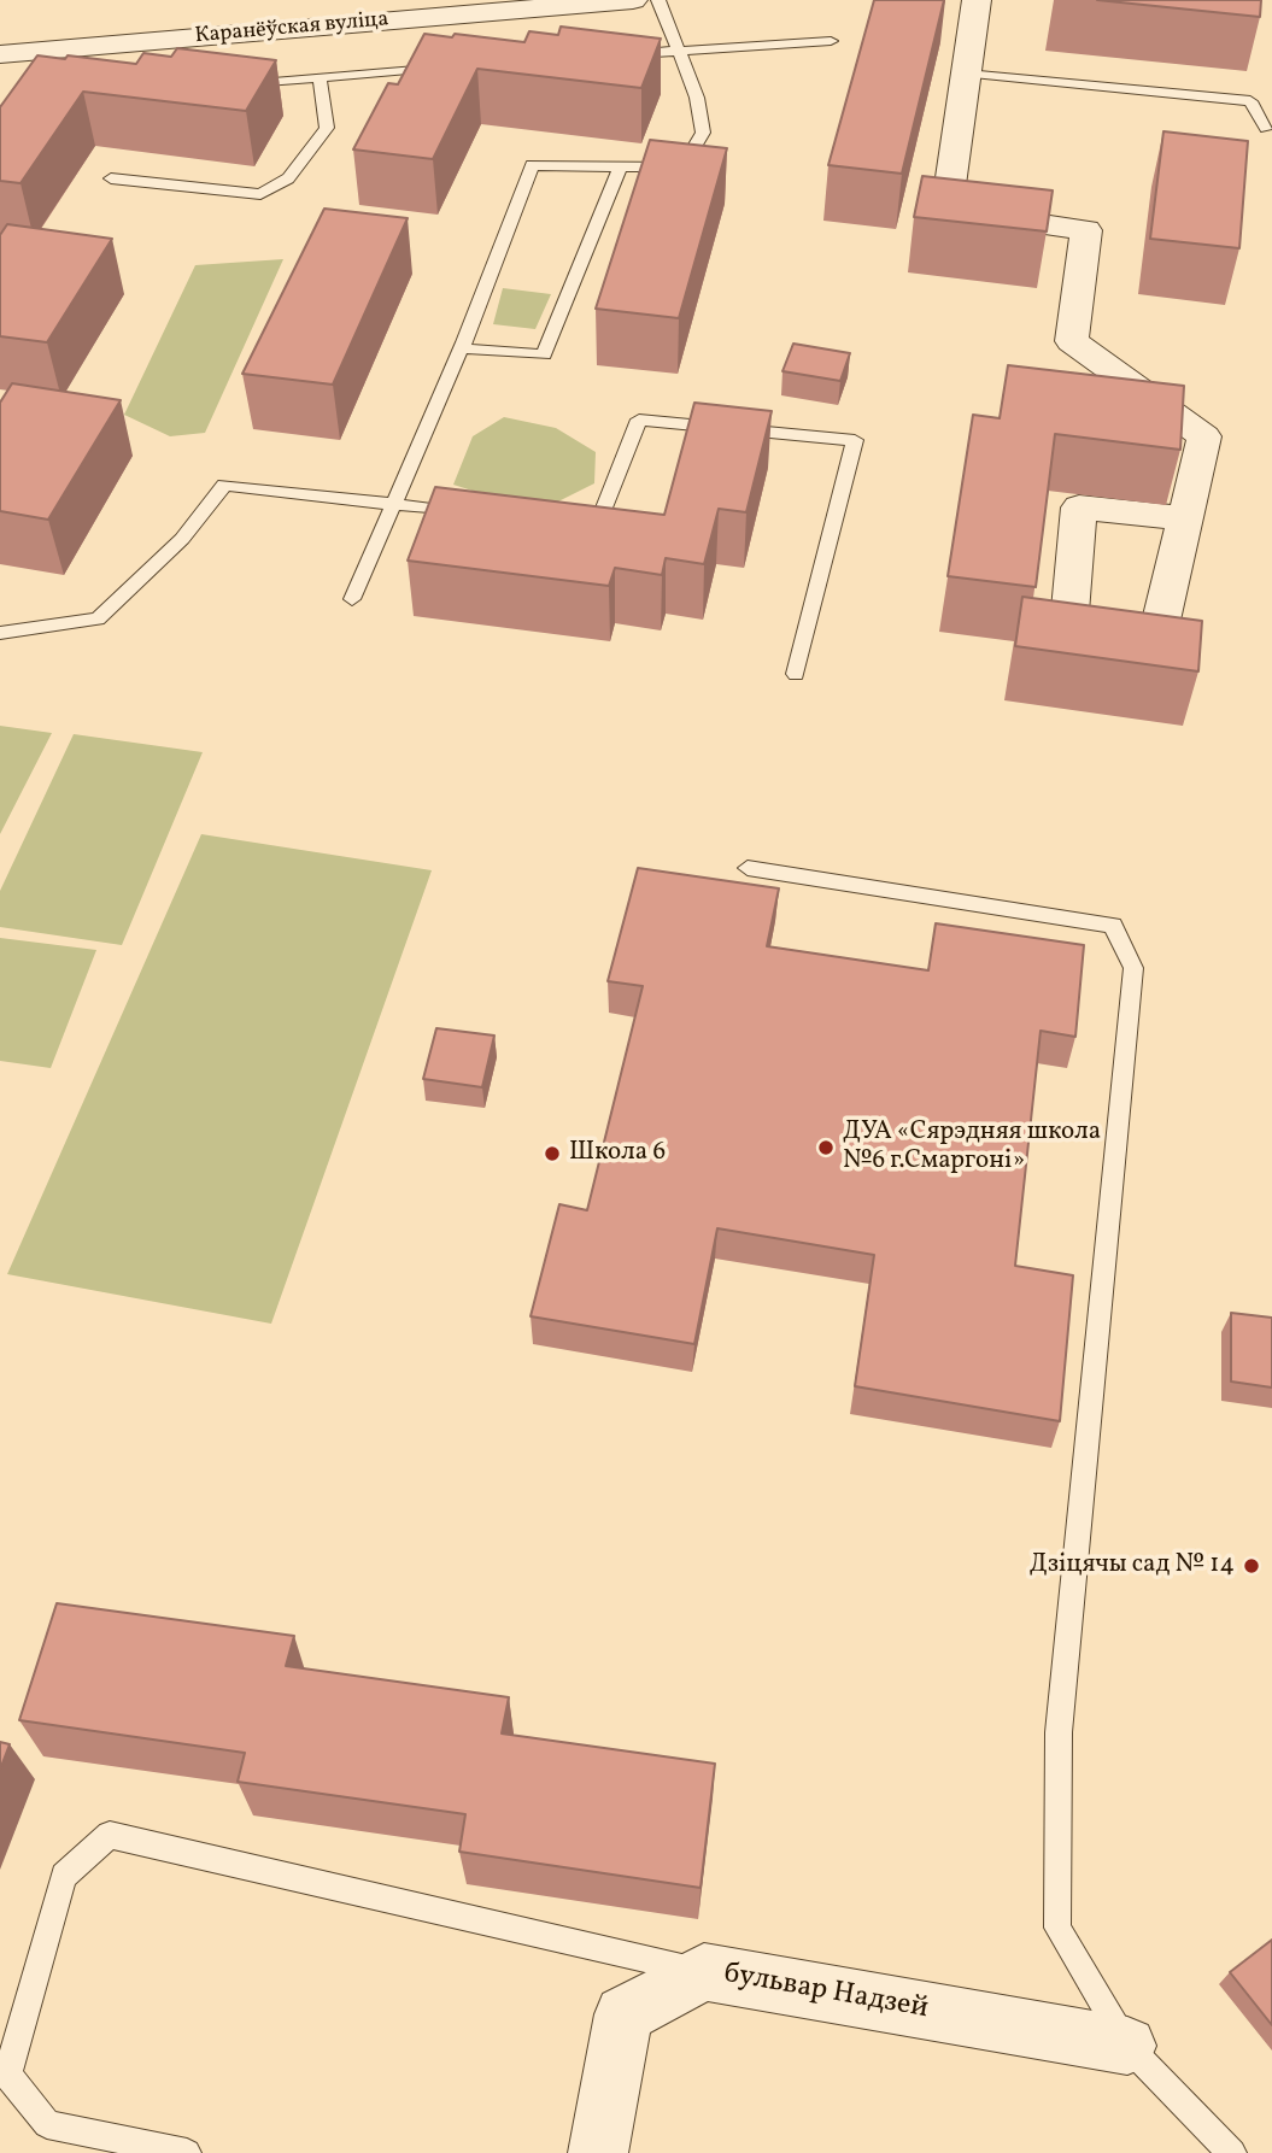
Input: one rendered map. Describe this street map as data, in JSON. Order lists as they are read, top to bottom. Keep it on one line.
{"streets":{"street":["Каранёўская вуліца","бульвар Надзей"]},"places":["ДУА «Сярэдняя школа №6 г.Смаргоні»","Школа 6","Дзіцячы сад № 14"]}
